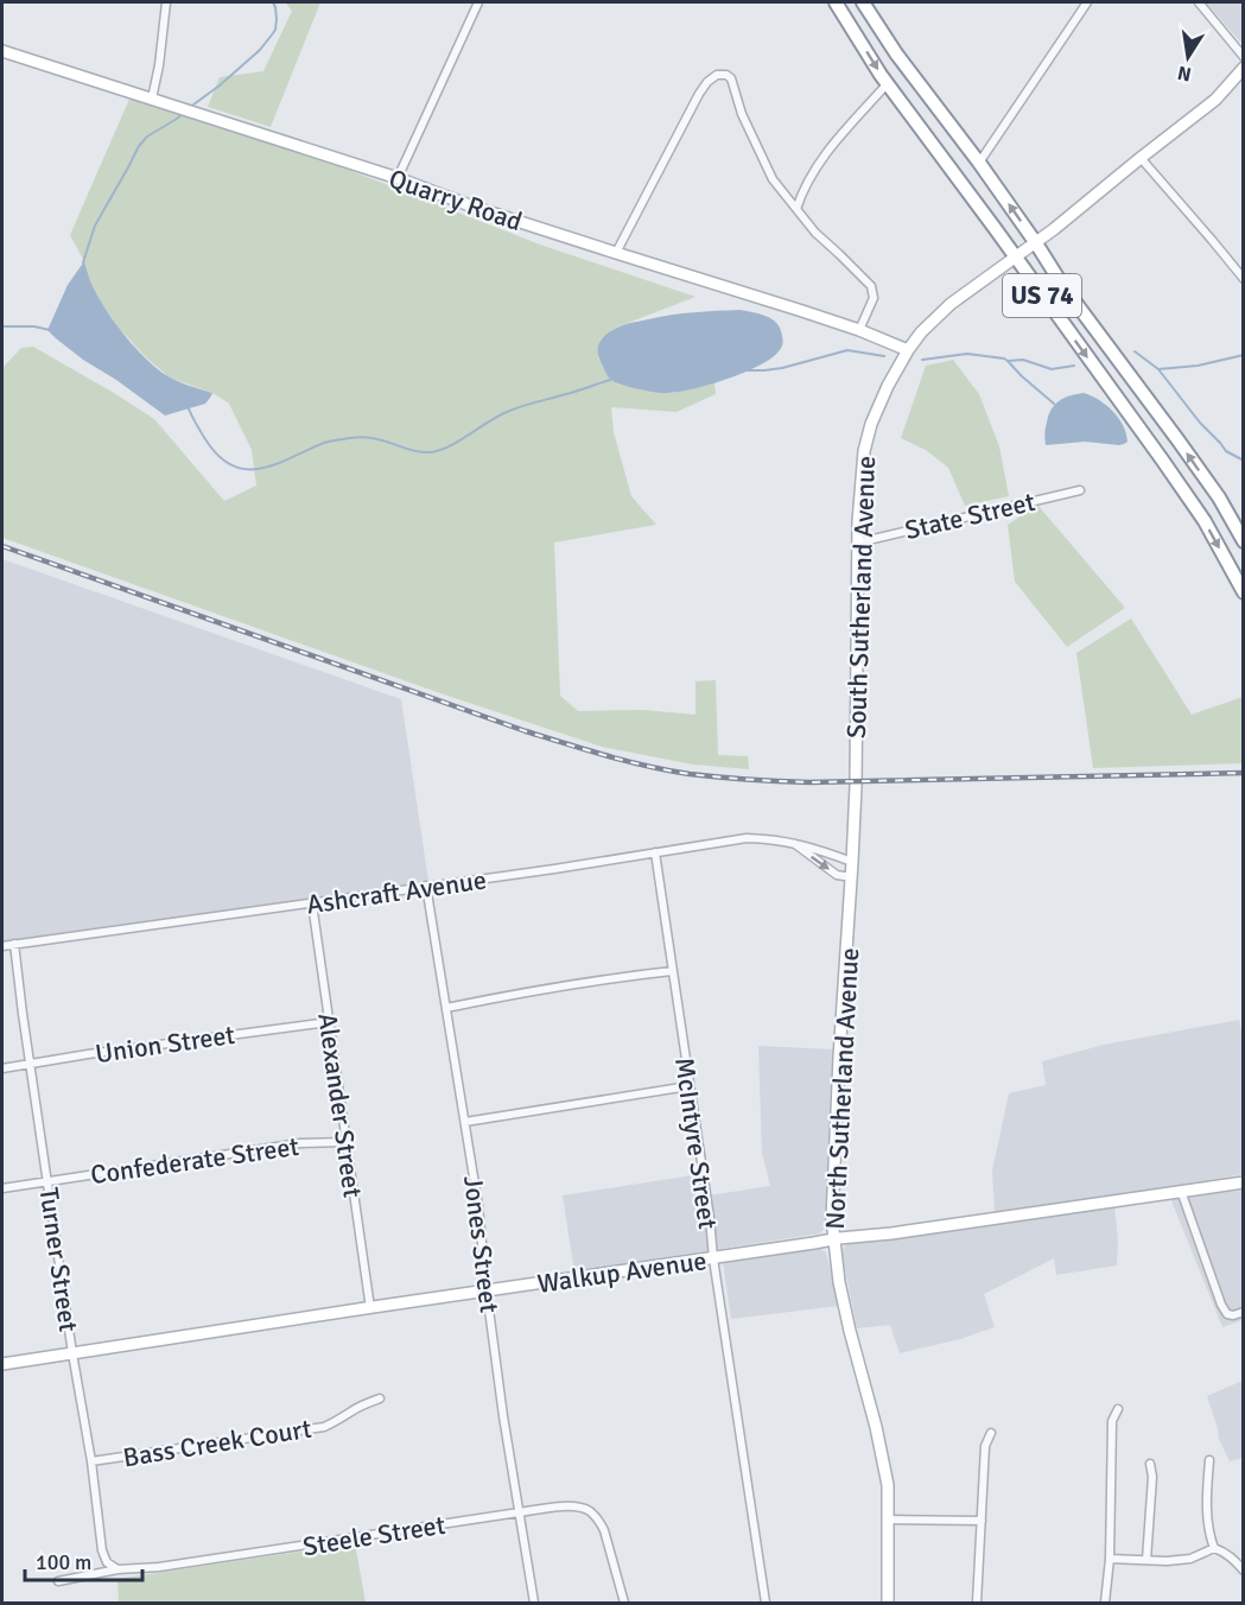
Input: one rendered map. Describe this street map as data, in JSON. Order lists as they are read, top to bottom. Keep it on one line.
{"streets":{"highway":["US 74"],"street":["Quarry Road","State Street","South Sutherland Avenue","Ashcraft Avenue","Union Street","North Sutherland Avenue","Alexander Street","McIntyre Street","Confederate Street","Jones Street","Turner Street","Walkup Avenue","Bass Creek Court","Steele Street"]},"crossings":[["Quarry Road","South Sutherland Avenue"],["US 74","South Sutherland Avenue"],["State Street","South Sutherland Avenue"],["South Sutherland Avenue","North Sutherland Avenue"],["Ashcraft Avenue","North Sutherland Avenue"],["Ashcraft Avenue","Alexander Street"],["Ashcraft Avenue","McIntyre Street"],["Ashcraft Avenue","Jones Street"],["Ashcraft Avenue","Turner Street"],["Union Street","Alexander Street"],["Union Street","Turner Street"],["North Sutherland Avenue","Walkup Avenue"],["Alexander Street","Confederate Street"],["Alexander Street","Walkup Avenue"],["McIntyre Street","Walkup Avenue"],["Confederate Street","Turner Street"],["Jones Street","Walkup Avenue"],["Jones Street","Steele Street"],["Turner Street","Walkup Avenue"],["Turner Street","Bass Creek Court"],["Turner Street","Steele Street"]],"scale_bar":"100 m","north":"bottom"}
